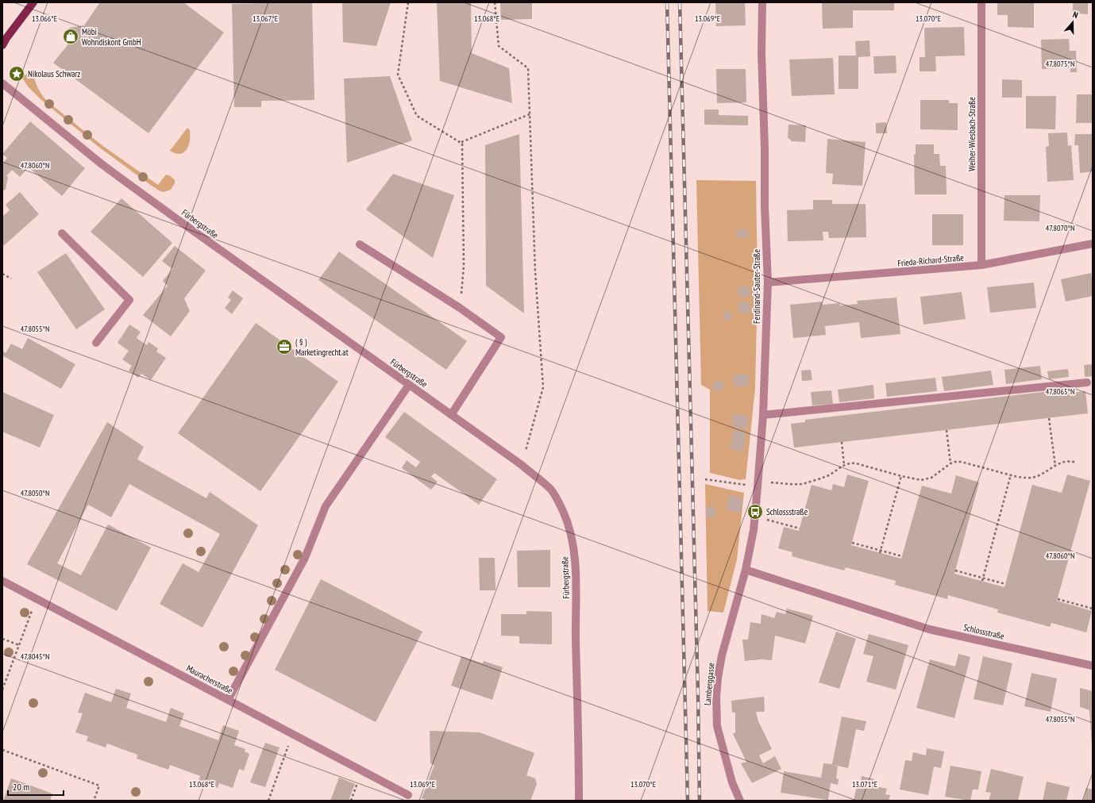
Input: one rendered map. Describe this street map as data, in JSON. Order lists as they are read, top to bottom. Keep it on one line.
{"streets":{"street":["Weiher-Wiesbach-Straße","Fürbergstraße","Frieda-Richard-Straße","Ferdinand-Sauter-Straße","Schlossstraße","Mauracherstraße","Lamberggasse"]},"crossings":[["Weiher-Wiesbach-Straße","Frieda-Richard-Straße"],["Frieda-Richard-Straße","Ferdinand-Sauter-Straße"],["Ferdinand-Sauter-Straße","Schlossstraße"],["Ferdinand-Sauter-Straße","Lamberggasse"],["Schlossstraße","Lamberggasse"]],"places":{"shop":["Möbi Wohndiskont GmbH"],"place":["Nikolaus Schwarz"],"office":["( § ) Marketingrecht.at"],"bus stop":["Schlossstraße"]},"scale_bar":"20 m","north":"top","coordinates":["13.066°E","13.067°E","13.068°E","13.069°E","13.070°E","47.8075°N","47.8060°N","47.8070°N","47.8055°N","47.8065°N","47.8050°N","47.8045°N","13.071°E"]}
